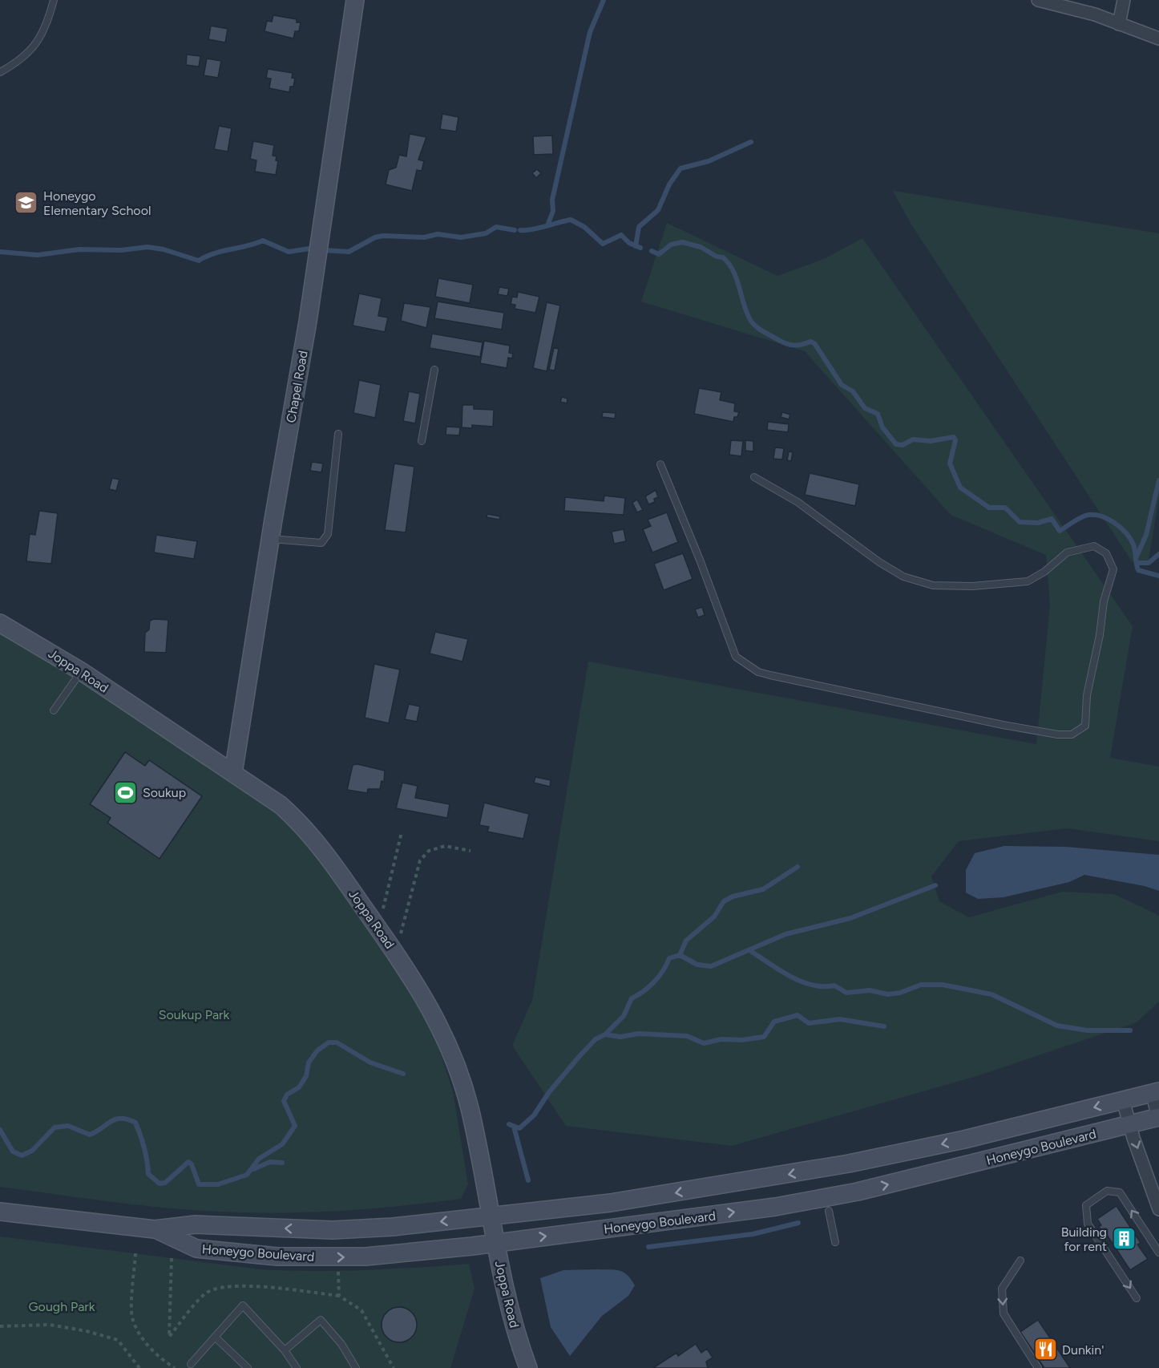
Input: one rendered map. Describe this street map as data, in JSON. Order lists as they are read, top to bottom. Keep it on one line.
{"streets":{"main road":["Chapel Road","Joppa Road","Honeygo Boulevard"]},"crossings":[["Chapel Road","Joppa Road"],["Joppa Road","Honeygo Boulevard"]],"parks":["Soukup Park","Gough Park"],"places":{"school or university":["Honeygo Elementary School"],"sports":["Soukup"],"building":["Building for rent"],"restaurant":["Dunkin'"]}}
